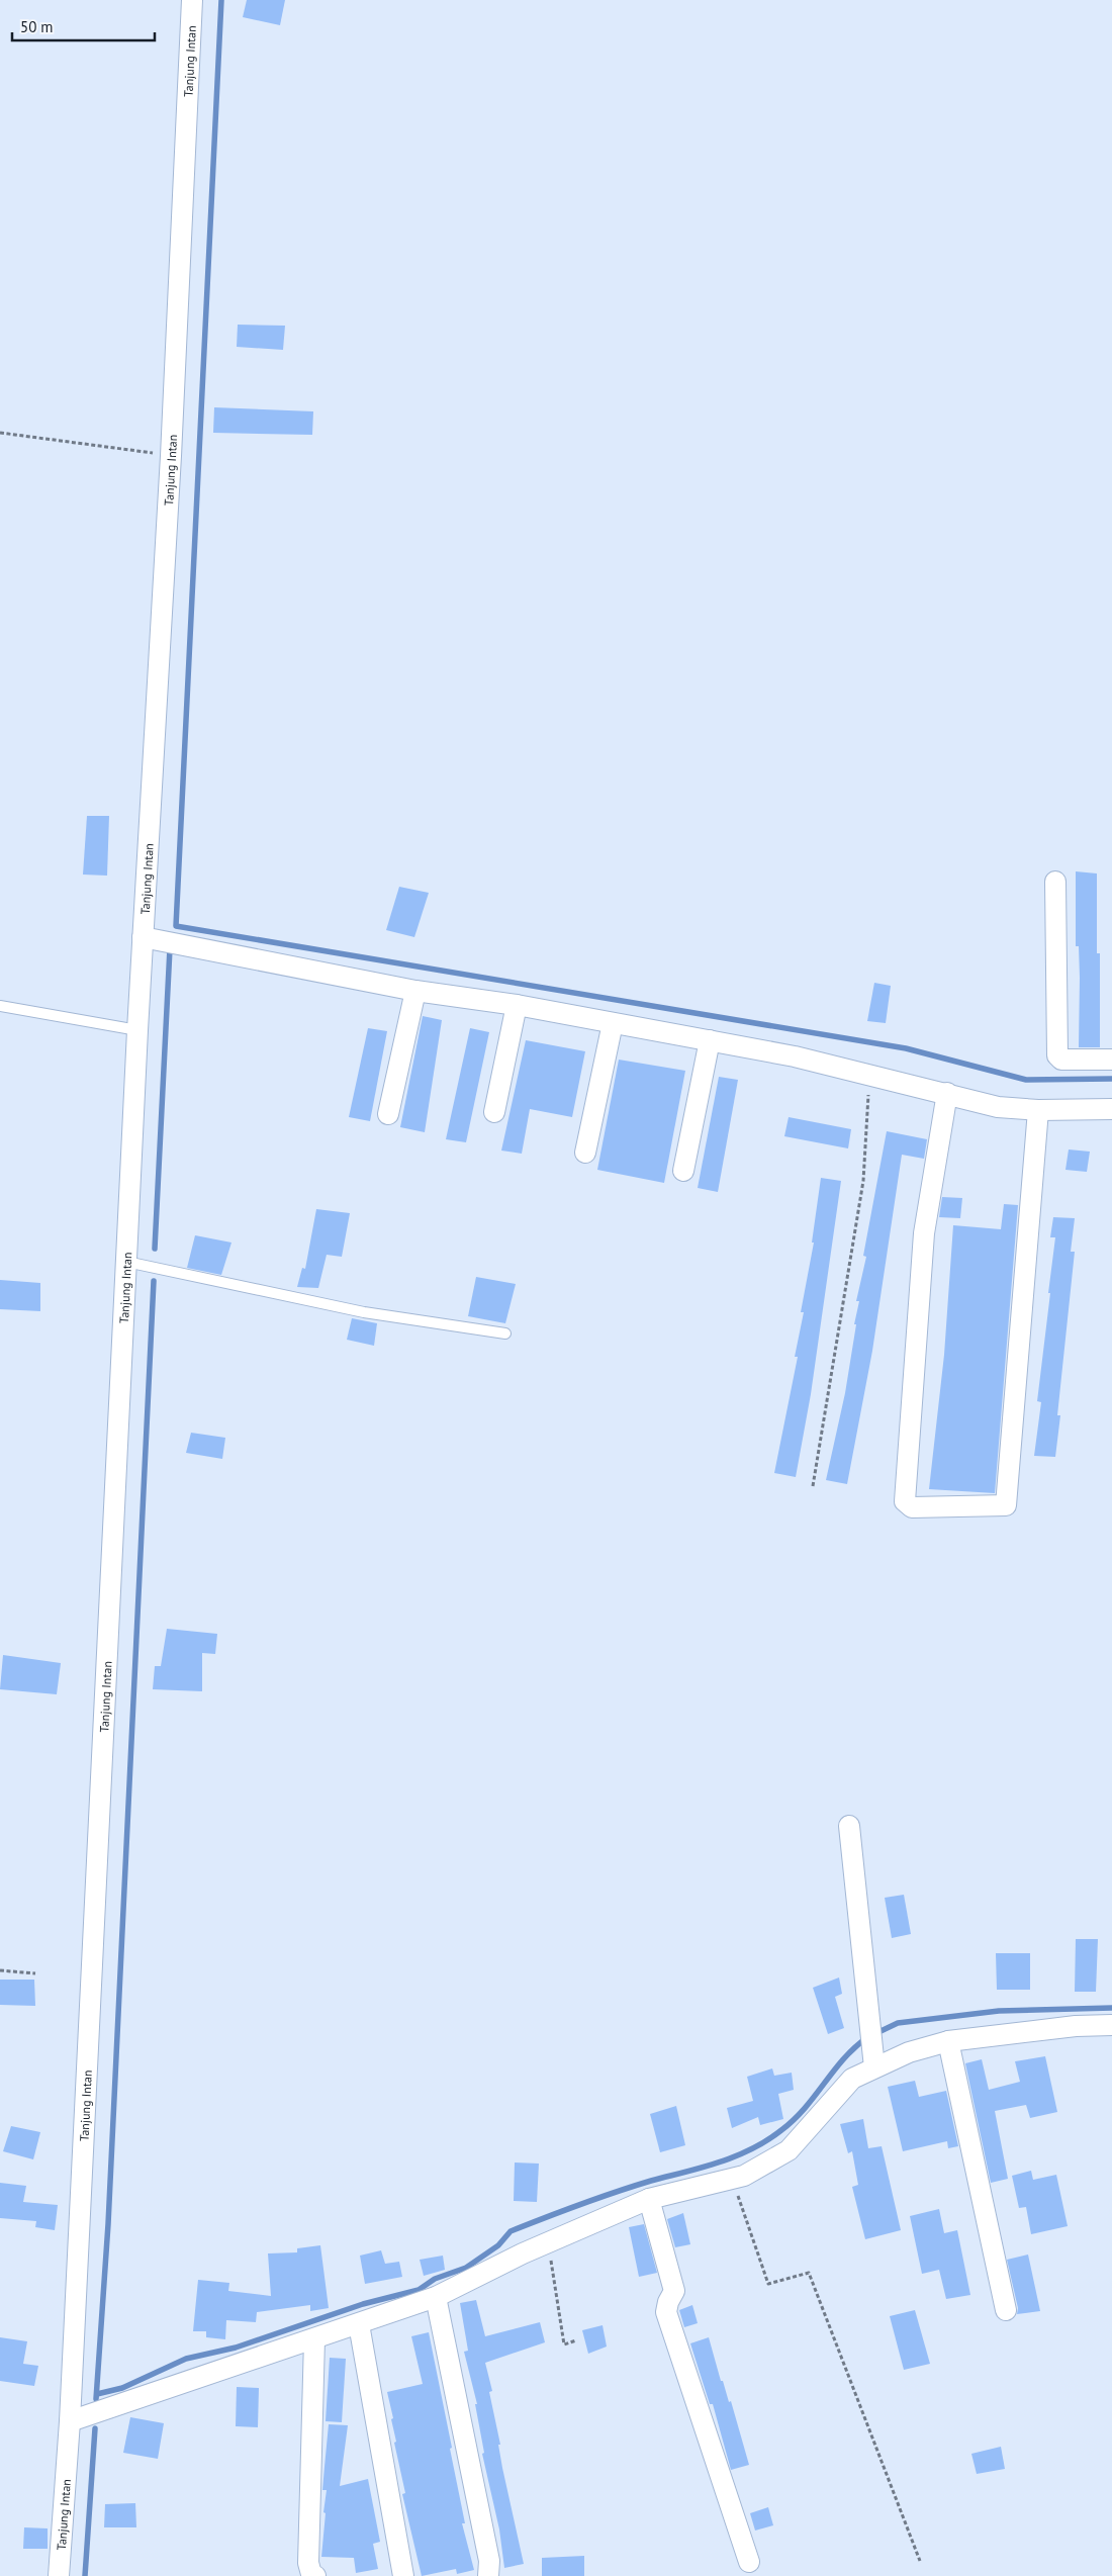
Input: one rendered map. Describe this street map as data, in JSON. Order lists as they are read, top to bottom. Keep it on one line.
{"streets":{"street":["Tanjung Intan"]},"scale_bar":"50 m"}
